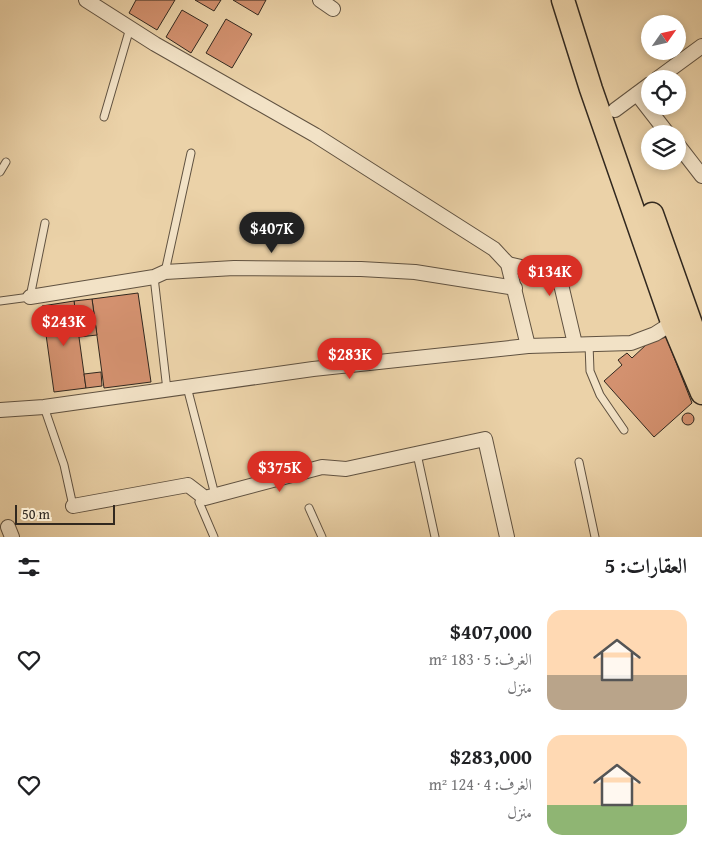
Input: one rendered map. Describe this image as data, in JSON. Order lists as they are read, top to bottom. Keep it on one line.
{"scale_bar":"50 m","north":"top right","page":{"price":["$407K","$134K","$243K","$283K","$375K"],"scale":"50 m","heading":"العقارات: 5","list":[{"name":"$407,000","note":"الغرف: 5 · 183 m² · منزل"},{"name":"$283,000","note":"الغرف: 4 · 124 m² · منزل"}]}}
